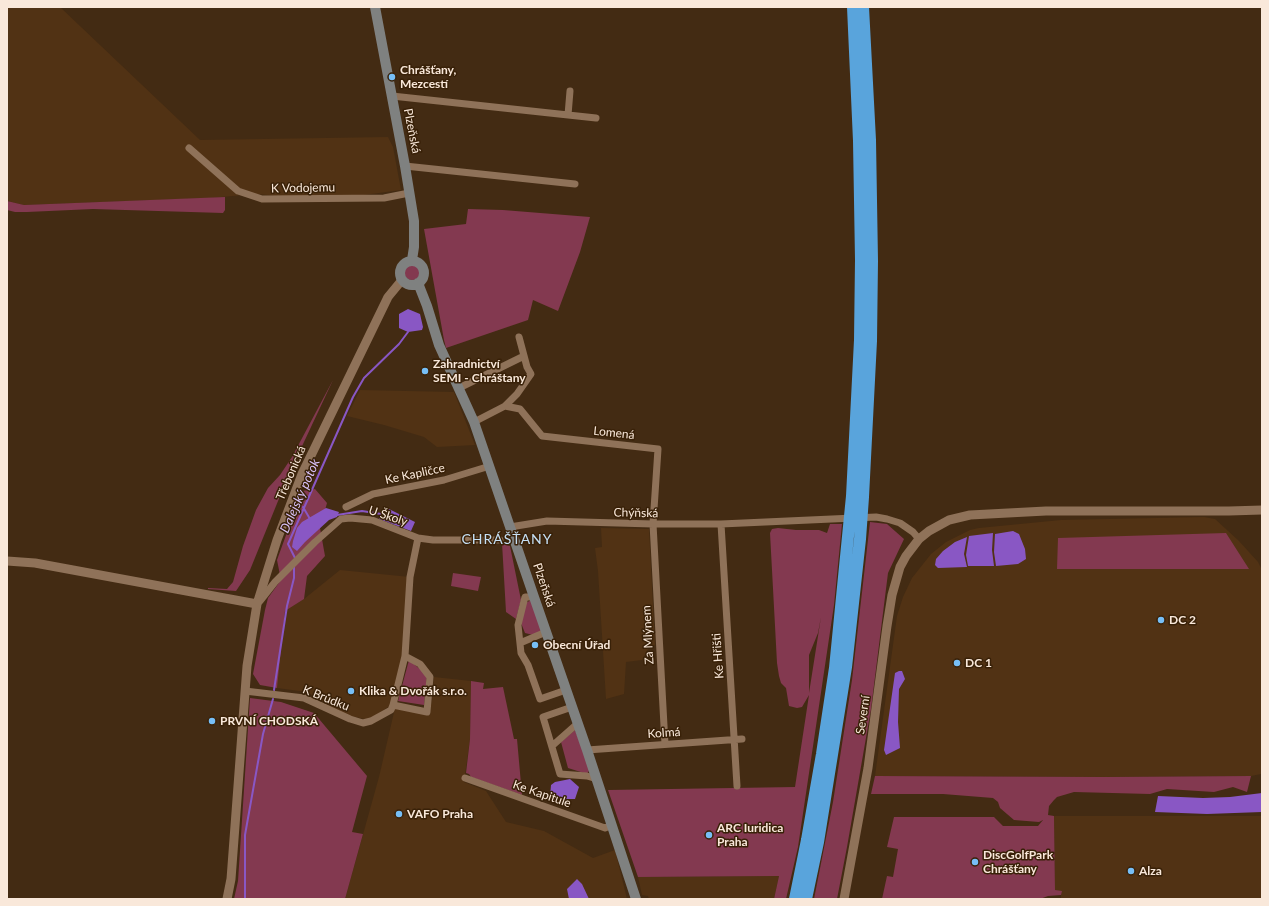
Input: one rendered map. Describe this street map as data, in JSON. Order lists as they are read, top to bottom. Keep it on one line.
{"streets":{"main road":["Plzeňská"],"street":["K Vodojemu","Lomená","Třebonická","Ke Kapličce","Chýňská","U Školy","Za Mlýnem","Ke Hřišti","K Brůdku","Severní","Kolmá","Ke Kapitule"]},"crossings":[["Plzeňská","K Vodojemu"],["Plzeňská","Třebonická"],["Plzeňská","Ke Kapličce"],["Plzeňská","Chýňská"],["Plzeňská","Kolmá"],["Plzeňská","Ke Kapitule"],["Lomená","Chýňská"],["Lomená","Za Mlýnem"],["Třebonická","U Školy"],["Třebonická","K Brůdku"],["Chýňská","Za Mlýnem"],["Chýňská","Ke Hřišti"],["Chýňská","Severní"],["Za Mlýnem","Kolmá"],["Ke Hřišti","Kolmá"]],"districts":["CHRÁŠŤANY"],"water":["Dalejský potok"],"places":["Chrášťany, Mezcestí","Zahradnictví SEMI - Chráštany","DC 2","Obecní Úřad","DC 1","Klika & Dvořák s.r.o.","PRVNÍ CHODSKÁ","VAFO Praha","ARC Iuridica Praha","DiscGolfPark Chrášťany","Alza"]}
